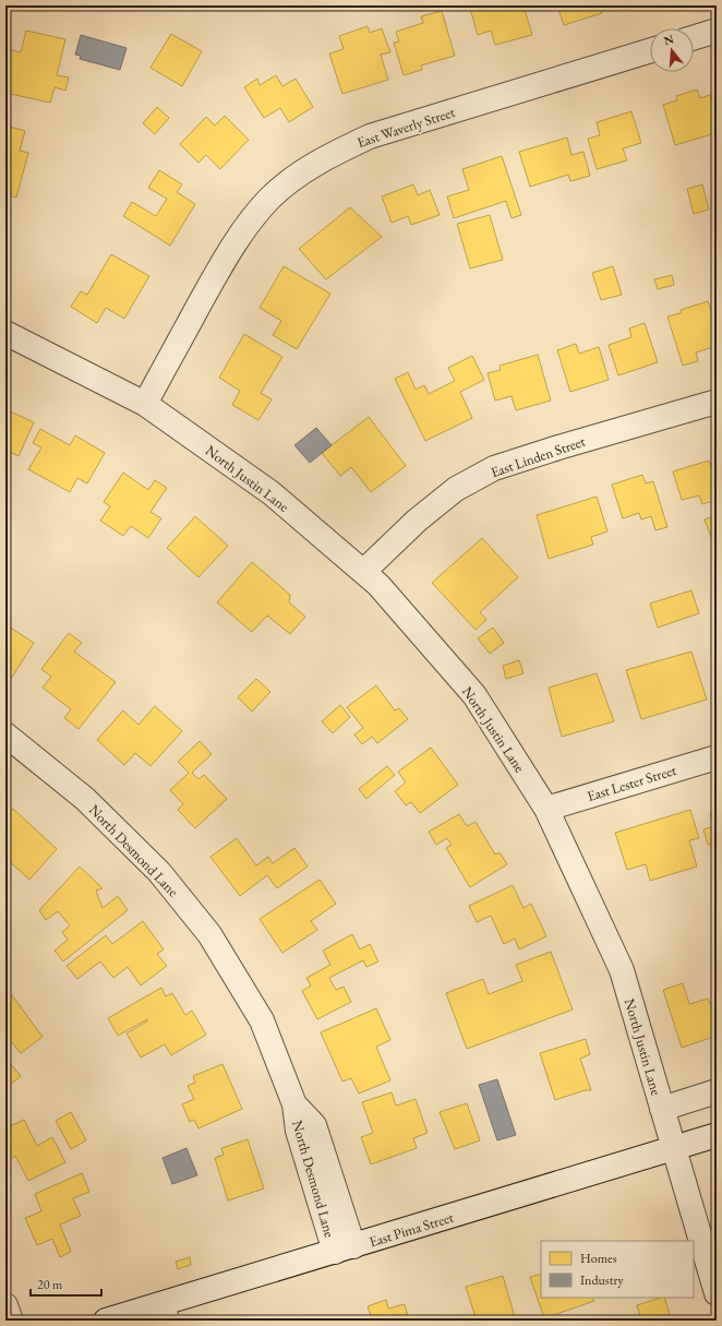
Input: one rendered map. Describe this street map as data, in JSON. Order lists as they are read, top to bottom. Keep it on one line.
{"streets":{"street":["East Waverly Street","East Linden Street","North Justin Lane","East Lester Street","North Desmond Lane","East Pima Street"]},"crossings":[["East Waverly Street","North Justin Lane"],["East Linden Street","North Justin Lane"],["North Justin Lane","East Lester Street"],["North Justin Lane","East Pima Street"],["North Desmond Lane","East Pima Street"]],"legend":["Homes","Industry"],"scale_bar":"20 m","north":"top"}
